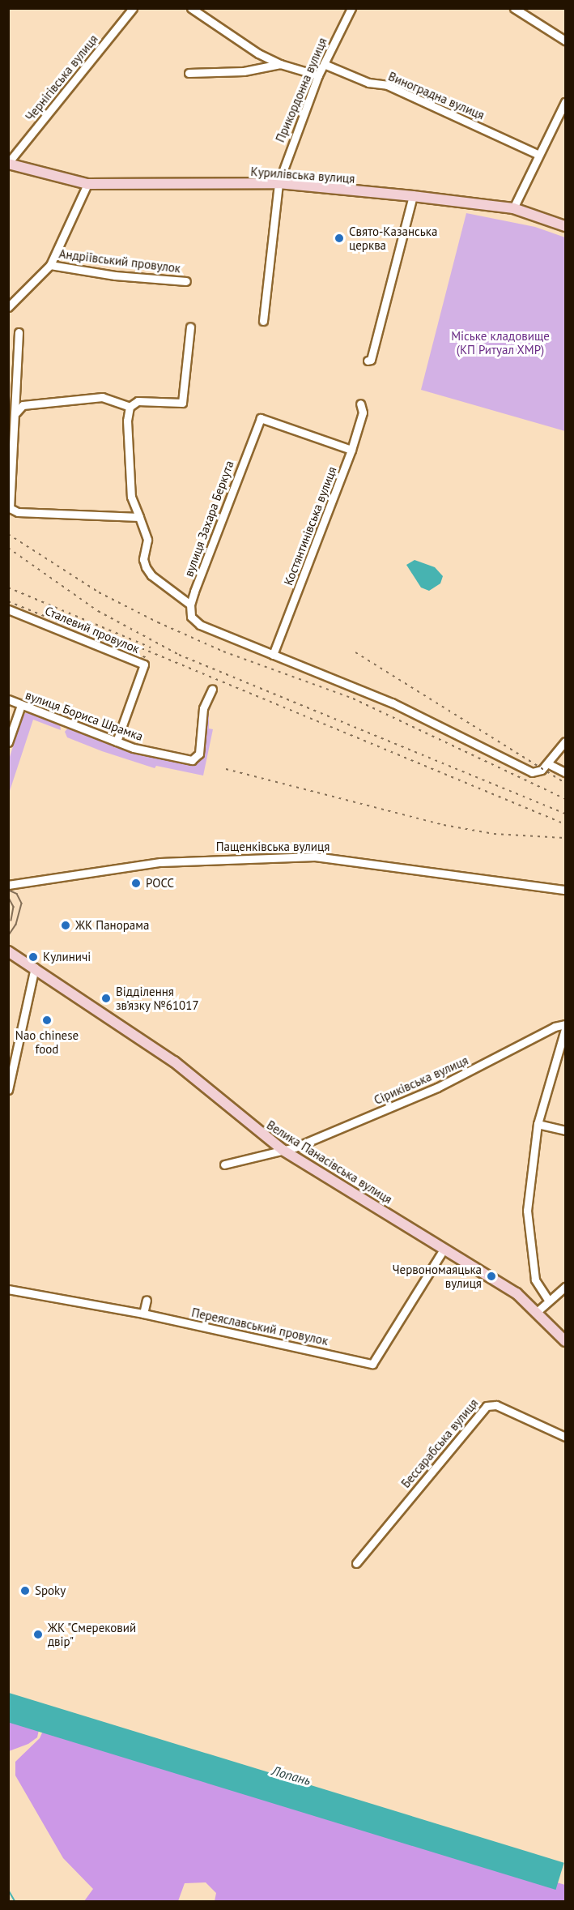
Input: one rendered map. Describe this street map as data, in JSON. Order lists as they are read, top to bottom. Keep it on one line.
{"streets":{"street":["Чернігівська вулиця","Прикордонна вулиця","Виноградна вулиця","Курилівська вулиця","Андріївський провулок","вулиця Захара Беркута","Костянтинівська вулиця","Сталевий провулок","вулиця Бориса Шрамка","Пащенківська вулиця","Сіриківська вулиця","Велика Панасівська вулиця","Переяславський провулок","Бессарабська вулиця"]},"crossings":[["Чернігівська вулиця","Курилівська вулиця"],["Прикордонна вулиця","Виноградна вулиця"],["Прикордонна вулиця","Курилівська вулиця"],["вулиця Захара Беркута","Костянтинівська вулиця"],["Сталевий провулок","вулиця Бориса Шрамка"],["Сіриківська вулиця","Велика Панасівська вулиця"],["Велика Панасівська вулиця","Переяславський провулок"]],"water":["Лопань"],"parks":["Міське кладовище (КП Ритуал ХМР)"],"places":["Свято-Казанська церква","РОСС","ЖК Панорама","Кулиничі","Відділення зв’язку №61017","Nao chinese food","Червономаяцька вулиця","Spoky","ЖК \"Смерековий двір\""]}
